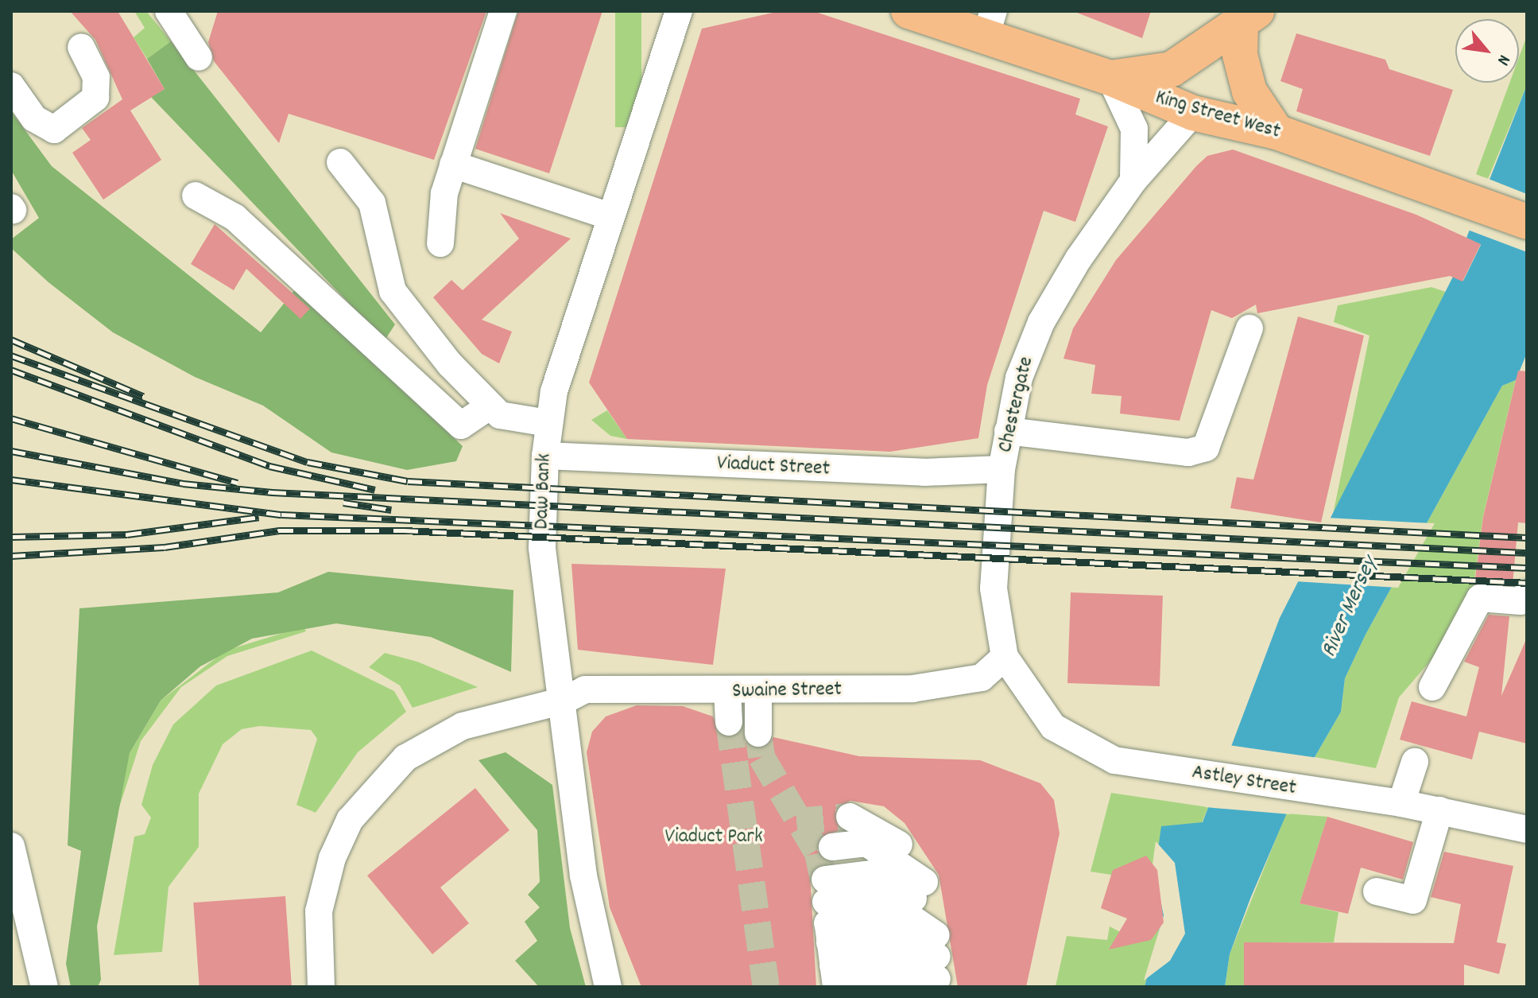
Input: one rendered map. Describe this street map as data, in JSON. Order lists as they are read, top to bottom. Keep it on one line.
{"streets":{"main road":["King Street West"],"street":["Chestergate","Viaduct Street","Daw Bank","Swaine Street","Astley Street"]},"crossings":[["King Street West","Chestergate"],["Chestergate","Viaduct Street"],["Chestergate","Swaine Street"],["Chestergate","Astley Street"],["Viaduct Street","Daw Bank"],["Daw Bank","Swaine Street"],["Swaine Street","Astley Street"]],"water":["River Mersey"],"parks":["Viaduct Park"],"north":"bottom right"}
